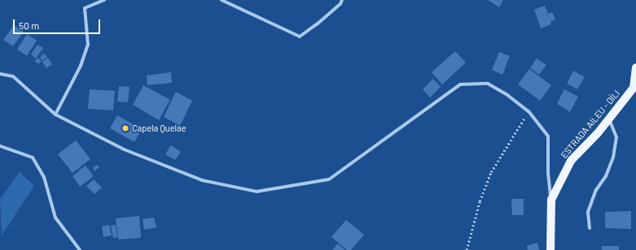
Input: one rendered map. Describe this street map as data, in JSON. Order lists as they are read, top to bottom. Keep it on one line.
{"streets":{"main road":["ESTRADA AILEU - DÍLI"]},"places":["Capela Quelae"],"scale_bar":"50 m"}
